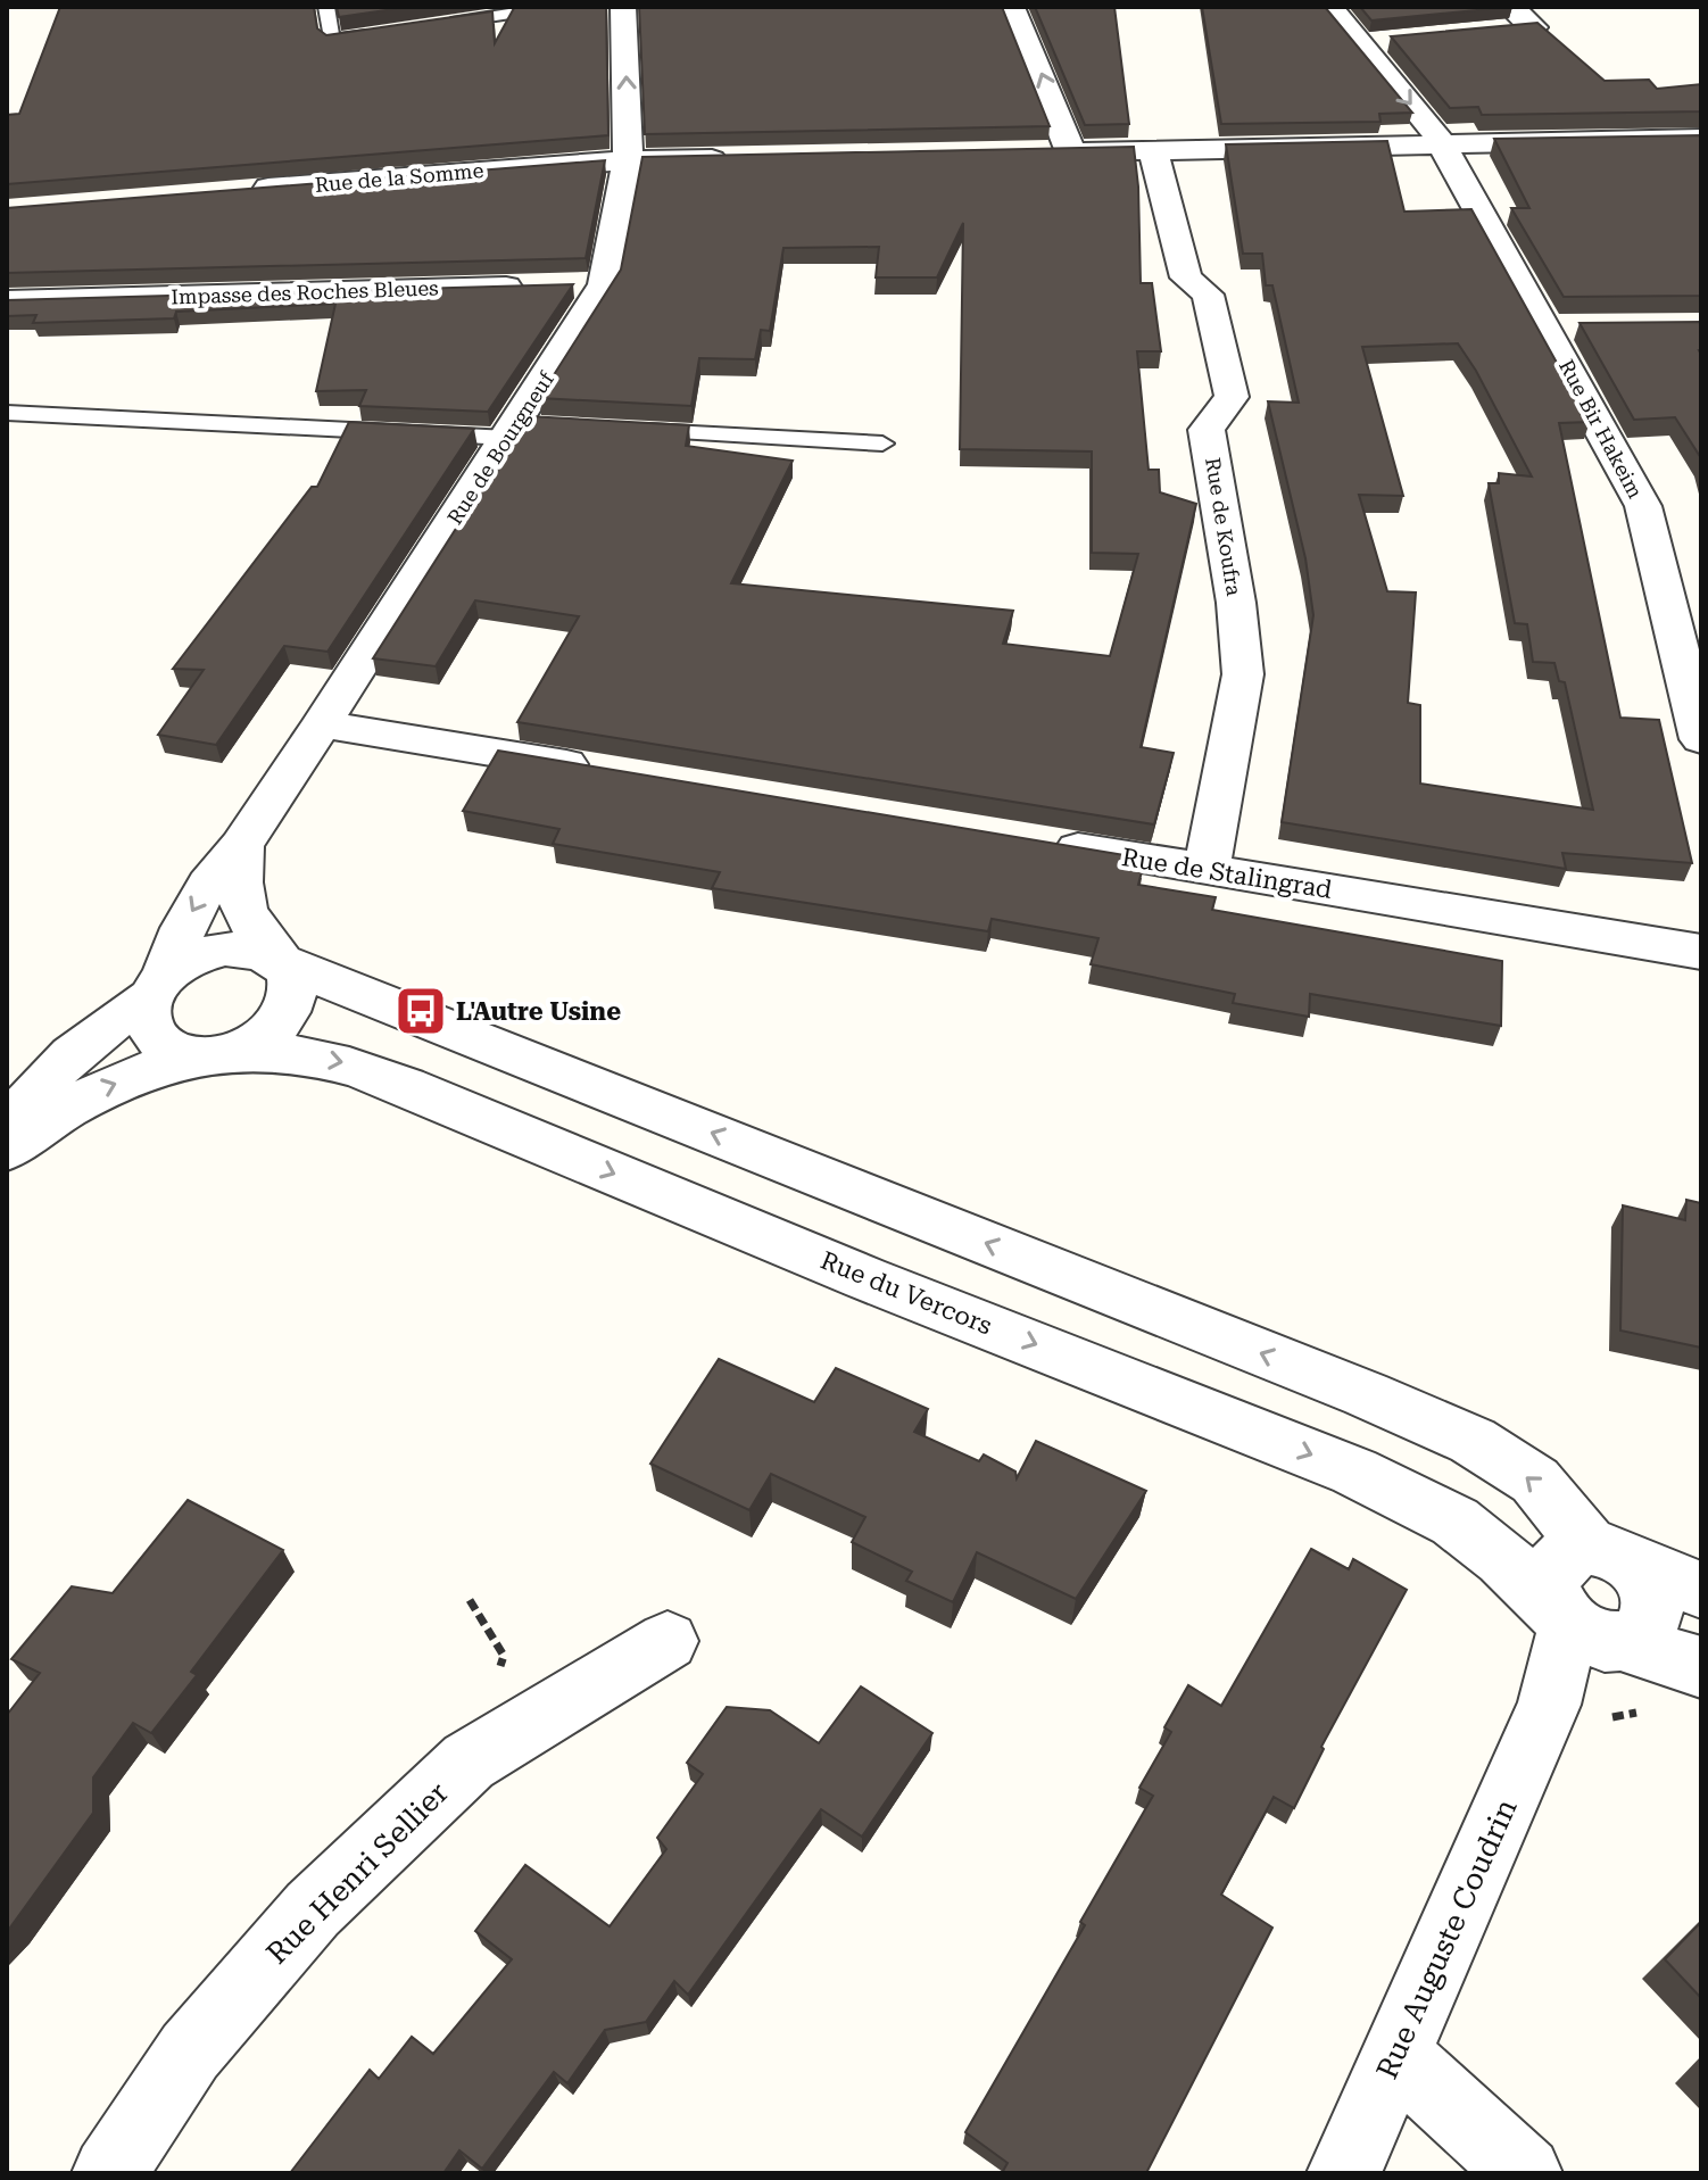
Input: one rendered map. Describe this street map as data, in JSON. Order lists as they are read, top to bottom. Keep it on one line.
{"streets":{"street":["Rue de la Somme","Impasse des Roches Bleues","Rue Bir Hakeim","Rue de Bourgneuf","Rue de Koufra","Rue de Stalingrad","Rue du Vercors","Rue Henri Sellier","Rue Auguste Coudrin"]},"crossings":[["Rue de la Somme","Rue de Bourgneuf"],["Impasse des Roches Bleues","Rue de Bourgneuf"],["Rue de Bourgneuf","Rue du Vercors"],["Rue de Koufra","Rue de Stalingrad"],["Rue du Vercors","Rue Auguste Coudrin"]],"places":{"bus stop":["L'Autre Usine"]}}
